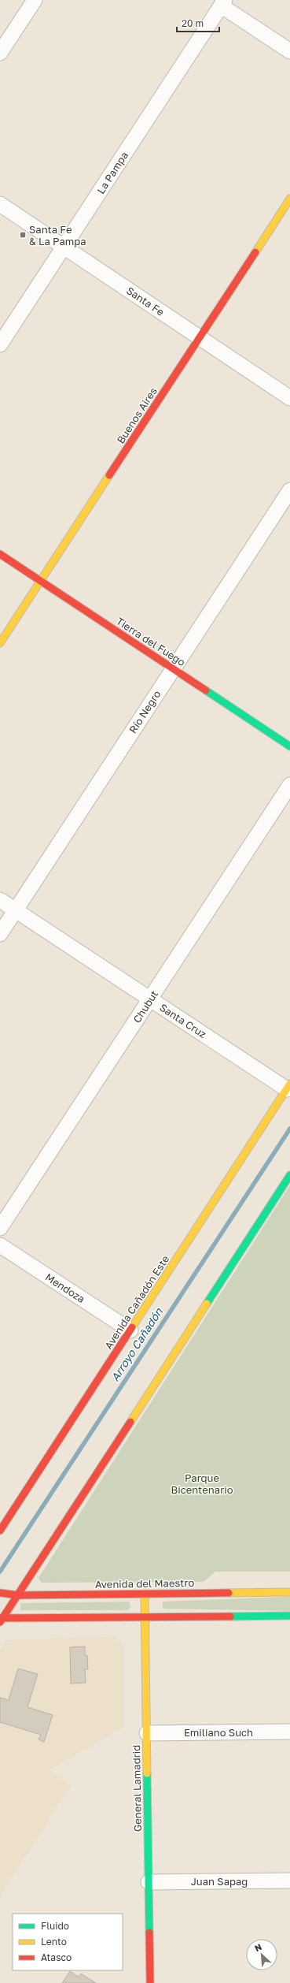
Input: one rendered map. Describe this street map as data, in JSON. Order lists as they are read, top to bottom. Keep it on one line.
{"streets":{"street":["La Pampa","Santa Fe","Buenos Aires","Tierra del Fuego","Río Negro","Chubut","Santa Cruz","Mendoza","Avenida Cañadón Este","Avenida del Maestro","Emiliano Such","General Lamadrid","Juan Sapag"]},"crossings":[["La Pampa","Santa Fe"],["Santa Fe","Buenos Aires"],["Buenos Aires","Tierra del Fuego"],["Tierra del Fuego","Río Negro"],["Río Negro","Santa Cruz"],["Chubut","Santa Cruz"],["Santa Cruz","Avenida Cañadón Este"],["Mendoza","Avenida Cañadón Este"],["Avenida del Maestro","General Lamadrid"],["Emiliano Such","General Lamadrid"],["General Lamadrid","Juan Sapag"]],"water":["Arroyo Cañadón"],"parks":["Parque Bicentenario"],"places":{"transit":["Santa Fe & La Pampa"]},"legend":["Fluido","Lento","Atasco"],"scale_bar":"20 m","north":"top left"}
